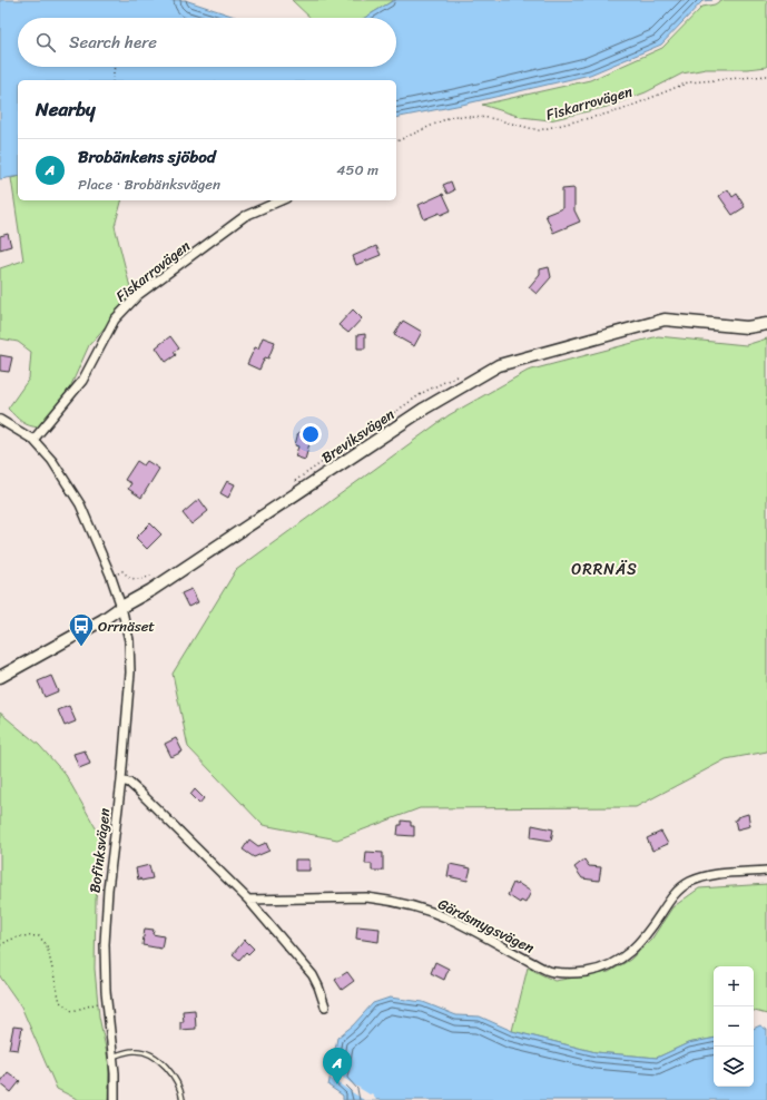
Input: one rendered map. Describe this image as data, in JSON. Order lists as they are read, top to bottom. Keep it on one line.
{"streets":{"main road":["Breviksvägen"],"street":["Fiskarrovägen","Bofinksvägen","Gärdsmygsvägen"]},"crossings":[["Fiskarrovägen","Bofinksvägen"],["Breviksvägen","Bofinksvägen"]],"districts":["ORRNÄS"],"places":{"bus stop":["Orrnäset"]},"page":{"search":"Search here","heading":"Nearby","list":[{"mark":"A","name":"Brobänkens sjöbod","note":"Place · Brobänksvägen","value":"450 m"}],"map_buttons":["+","−"],"pins":"A"}}
